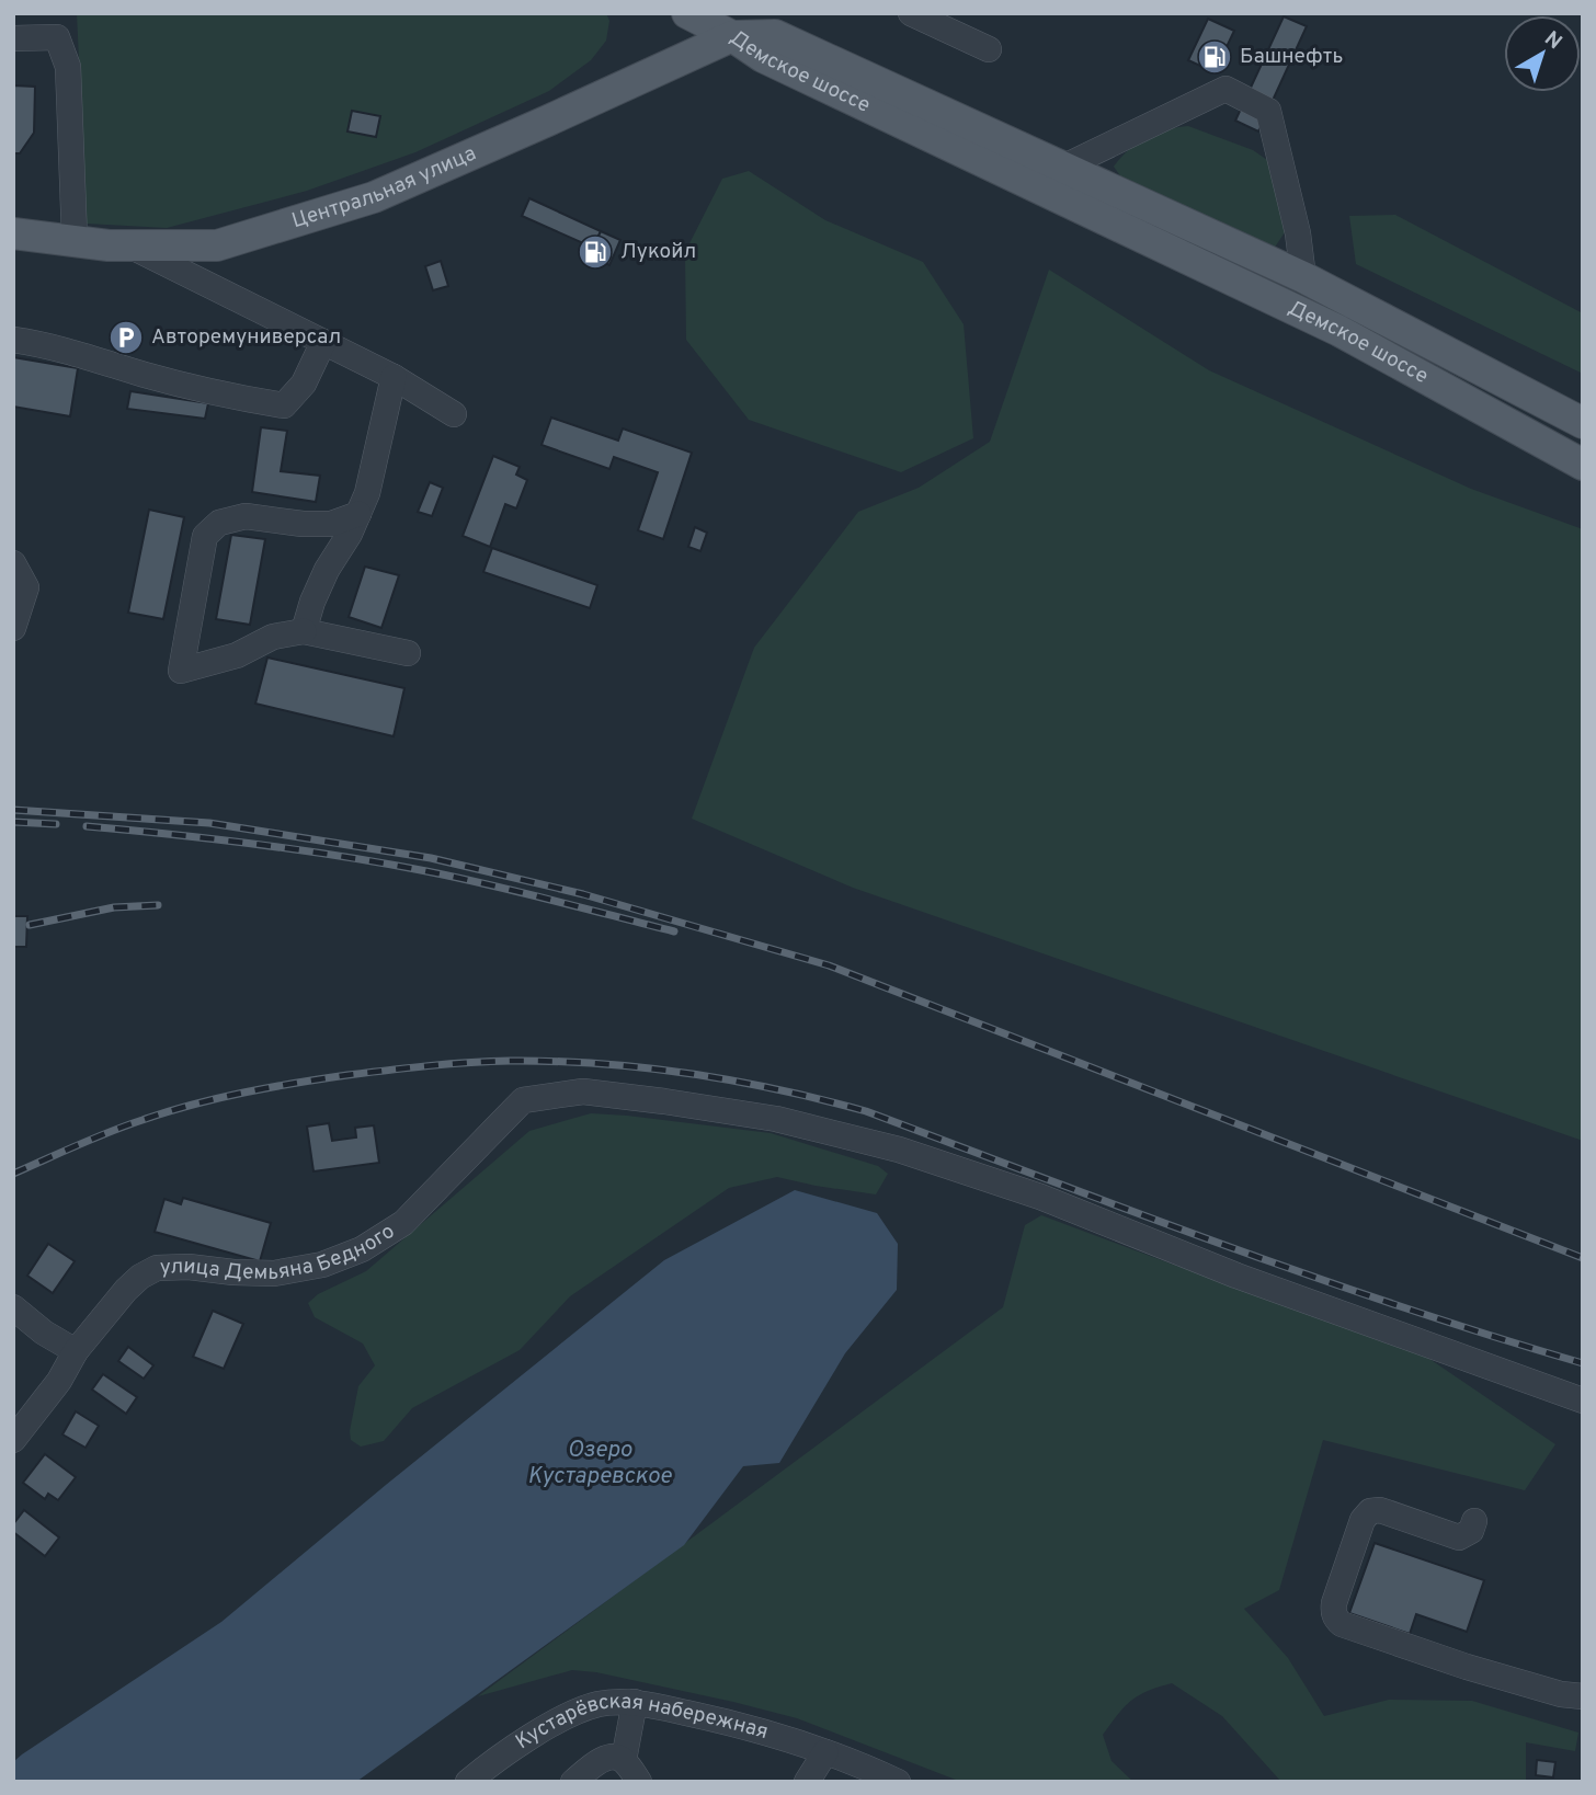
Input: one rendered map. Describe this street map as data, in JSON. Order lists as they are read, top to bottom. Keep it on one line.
{"streets":{"main road":["Демское шоссе","Центральная улица"],"street":["улица Демьяна Бедного","Кустарёвская набережная"]},"crossings":[["Демское шоссе","Центральная улица"]],"water":["Озеро Кустаревское"],"places":{"fuel station":["Башнефть","Лукойл"],"parking":["Авторемуниверсал"]},"north":"top right"}
